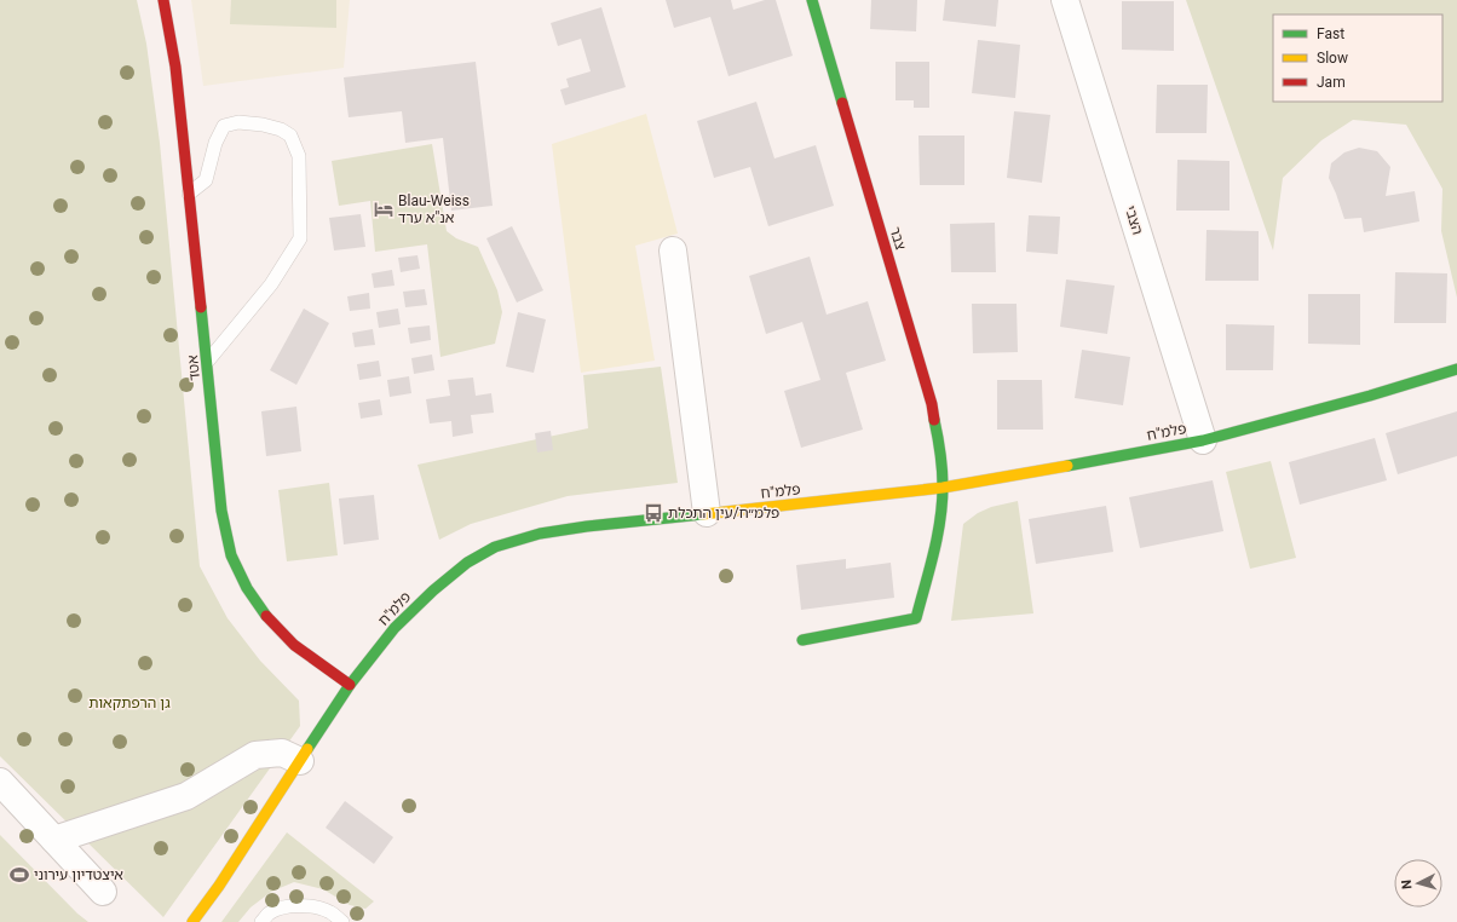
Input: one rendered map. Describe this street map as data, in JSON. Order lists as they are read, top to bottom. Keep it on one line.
{"streets":{"street":["הצבי","צבר","אטד","פלמ\"ח"]},"crossings":[["הצבי","פלמ\"ח"],["צבר","פלמ\"ח"],["אטד","פלמ\"ח"]],"parks":["גן הרפתקאות"],"places":{"hotel":["Blau-Weiss אנ\"א ערד"],"bus stop":["פלמ״ח/עין התכלת"],"sports":["איצטדיון עירוני"]},"legend":["Fast","Slow","Jam"],"north":"left"}
